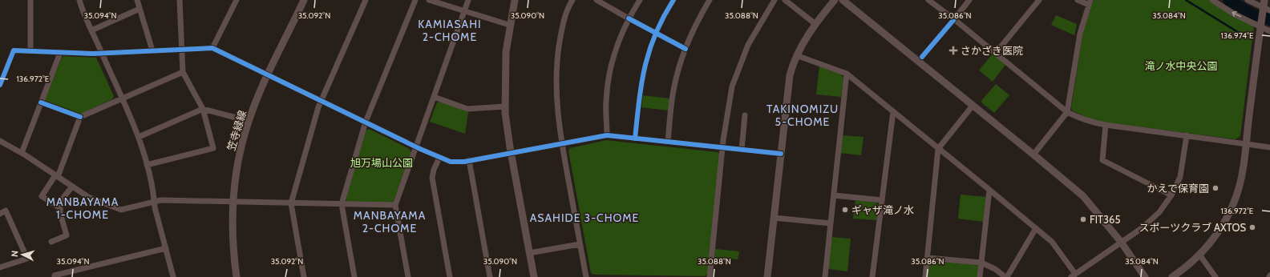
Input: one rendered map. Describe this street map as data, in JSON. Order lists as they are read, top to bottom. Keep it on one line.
{"streets":{"street":["笠寺緑線"]},"districts":["KAMIASAHI 2-CHOME","TAKINOMIZU 5-CHOME","MANBAYAMA 1-CHOME","MANBAYAMA 2-CHOME","ASAHIDE 3-CHOME"],"parks":["滝ノ水中央公園","旭万場山公園"],"places":{"health":["さかざき医院"],"other":["かえで保育園","ギャザ滝ノ水","FIT365","スポーツクラブ AXTOS"]},"north":"left","coordinates":["35.094°N","35.092°N","35.090°N","35.088°N","35.086°N","35.084°N","136.974°E","136.972°E"]}
